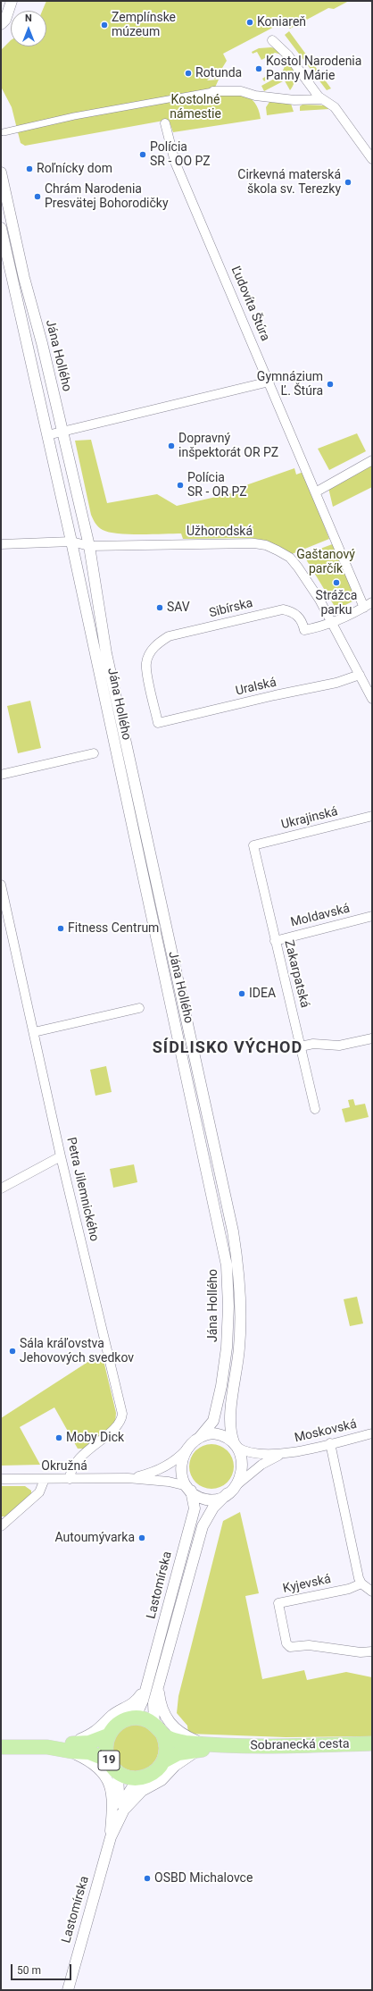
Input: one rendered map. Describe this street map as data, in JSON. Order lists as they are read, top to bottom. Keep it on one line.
{"streets":{"main road":["Sobranecká cesta","19"],"street":["Ľudovíta Štúra","Jána Hollého","Užhorodská","Sibírska","Uralská","Ukrajinská","Moldavská","Zakarpatská","Petra Jilemnického","Moskovská","Okružná","Kyjevská","Lastomírska"]},"crossings":[["Jána Hollého","Užhorodská"],["Jána Hollého","Lastomírska"],["Užhorodská","Sibírska"],["Užhorodská","Uralská"],["Sibírska","Uralská"],["Ukrajinská","Zakarpatská"],["Moldavská","Zakarpatská"],["Petra Jilemnického","Okružná"],["Lastomírska","19"]],"districts":["SÍDLISKO VÝCHOD"],"parks":["Kostolné námestie","Gaštanový parčík"],"places":["Koniareň","Zemplínske múzeum","Kostol Narodenia Panny Márie","Rotunda","Polícia SR - OO PZ","Roľnícky dom","Cirkevná materská škola sv. Terezky","Chrám Narodenia Presvätej Bohorodičky","Gymnázium Ľ. Štúra","Dopravný inšpektorát OR PZ","Polícia SR - OR PZ","Strážca parku","SAV","Fitness Centrum","IDEA","Sála kráľovstva Jehovových svedkov","Moby Dick","Autoumývarka","OSBD Michalovce"],"scale_bar":"50 m","north":"top"}
